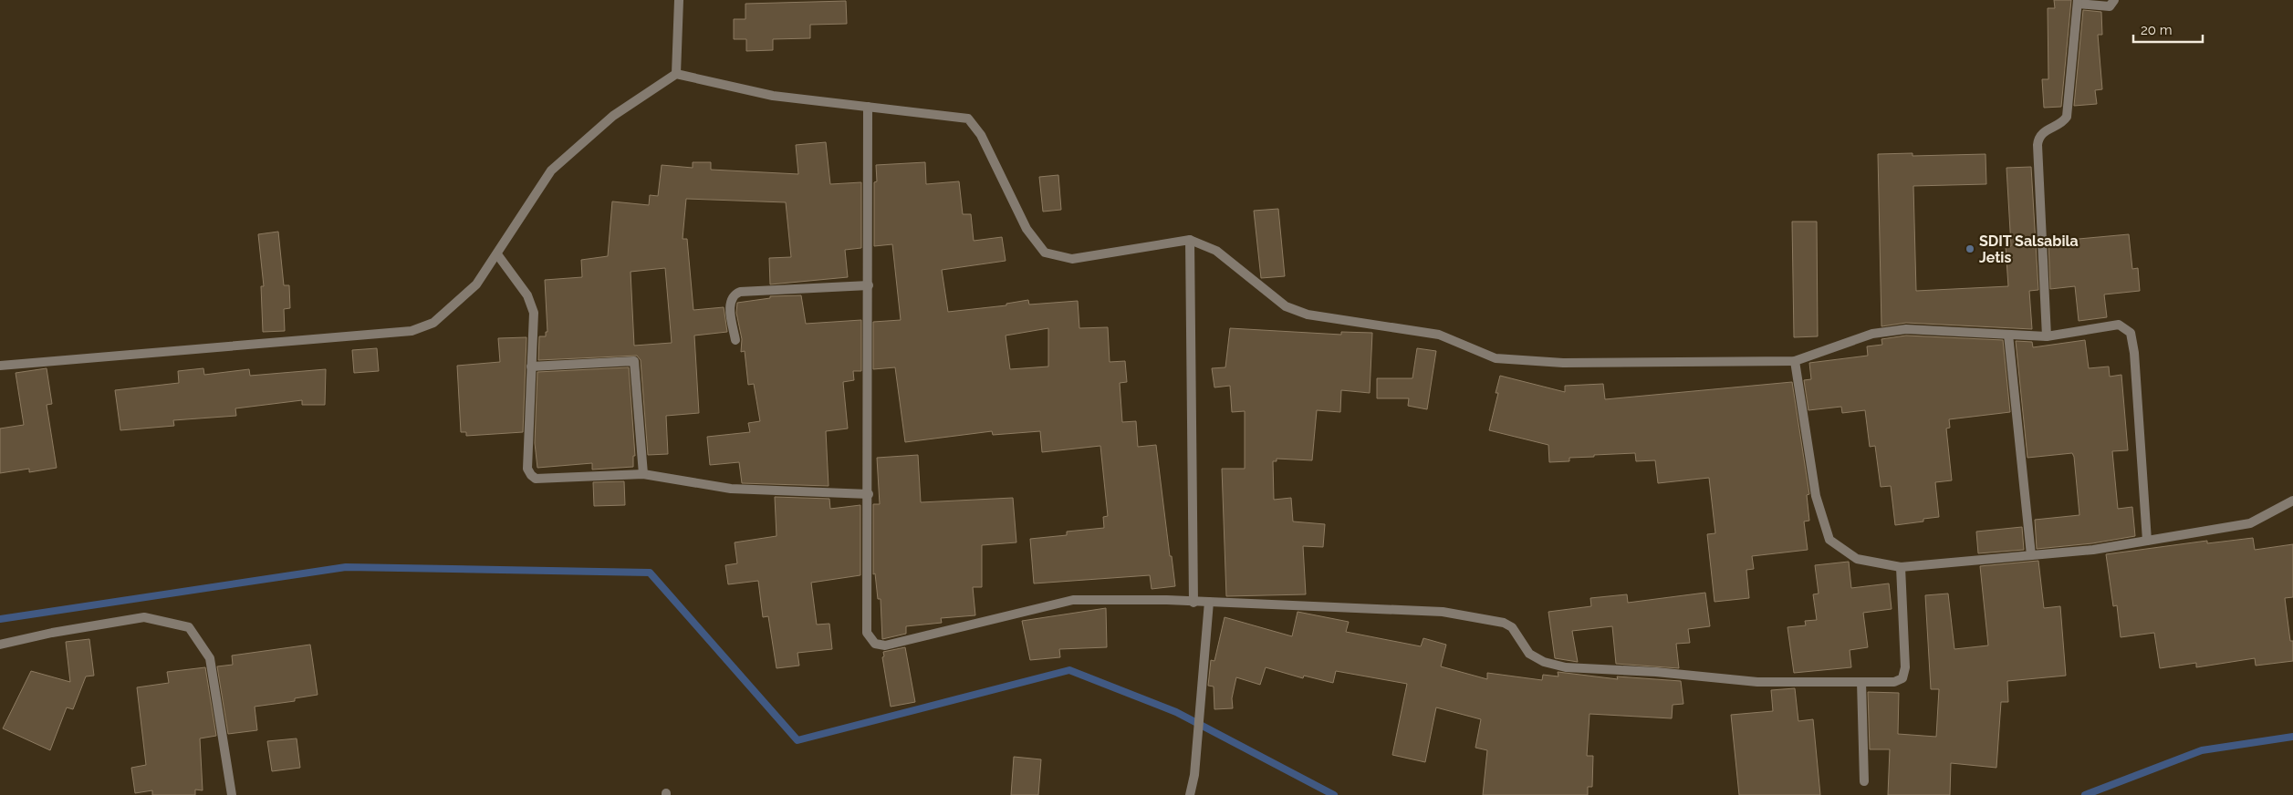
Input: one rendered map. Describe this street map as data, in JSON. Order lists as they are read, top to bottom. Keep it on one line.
{"places":["SDIT Salsabila Jetis"],"scale_bar":"20 m"}
